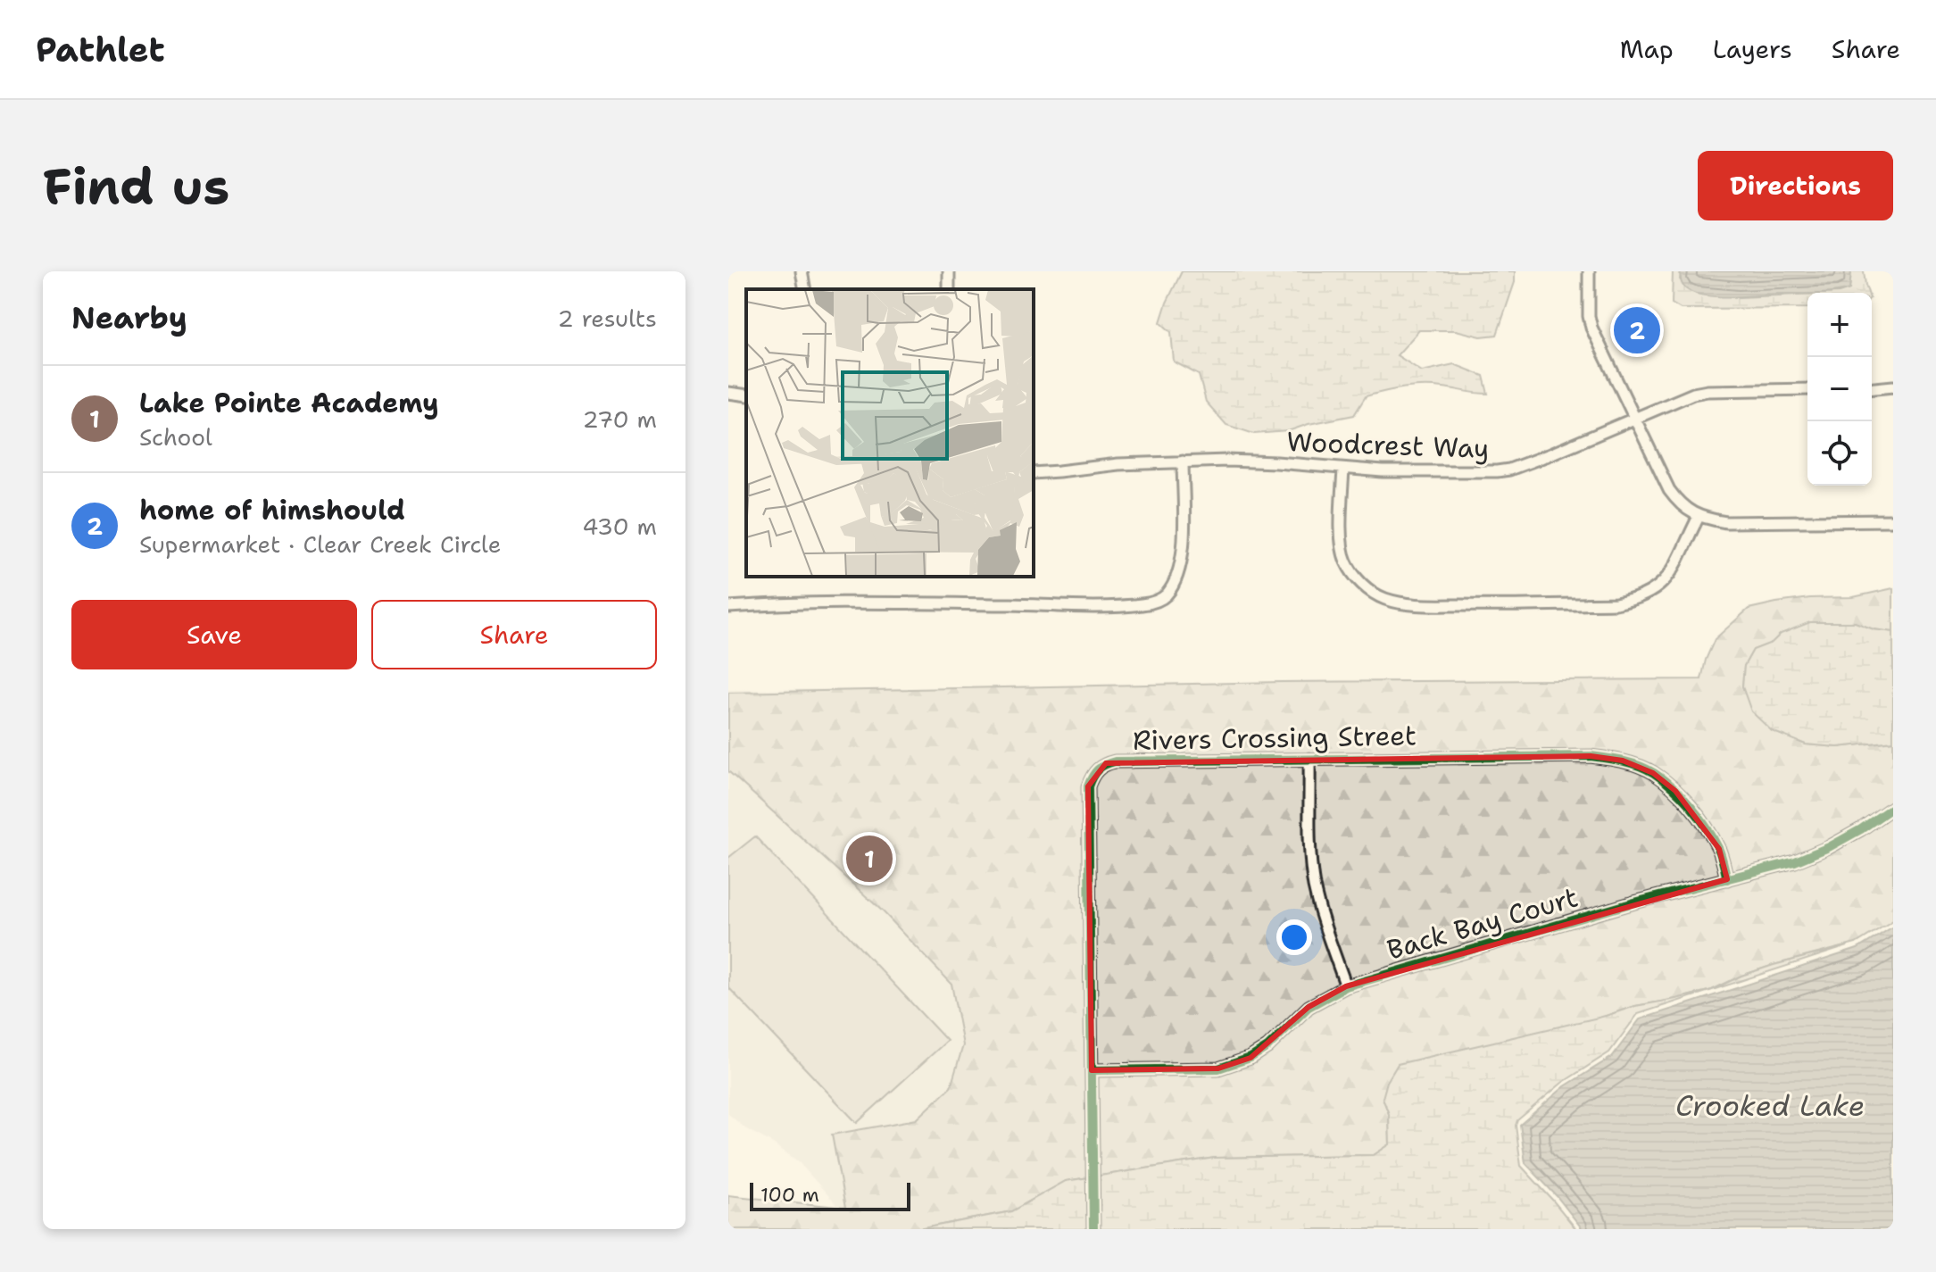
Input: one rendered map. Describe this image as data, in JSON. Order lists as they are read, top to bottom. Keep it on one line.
{"streets":{"street":["Woodcrest Way","Rivers Crossing Street","Back Bay Court"]},"crossings":[["Rivers Crossing Street","Back Bay Court"]],"water":["Crooked Lake"],"scale_bar":"100 m","page":{"header":"Pathlet","nav":["Map","Layers","Share"],"buttons":["Directions",["Save","Share"]],"title":"Find us","heading":["Nearby","2 results"],"map_buttons":["+","−"],"pins":["2","1"],"list":[{"mark":"1","name":"Lake Pointe Academy","note":"School","value":"270 m"},{"mark":"2","name":"home of himshould","note":"Supermarket · Clear Creek Circle","value":"430 m"}],"scale":"100 m"}}
